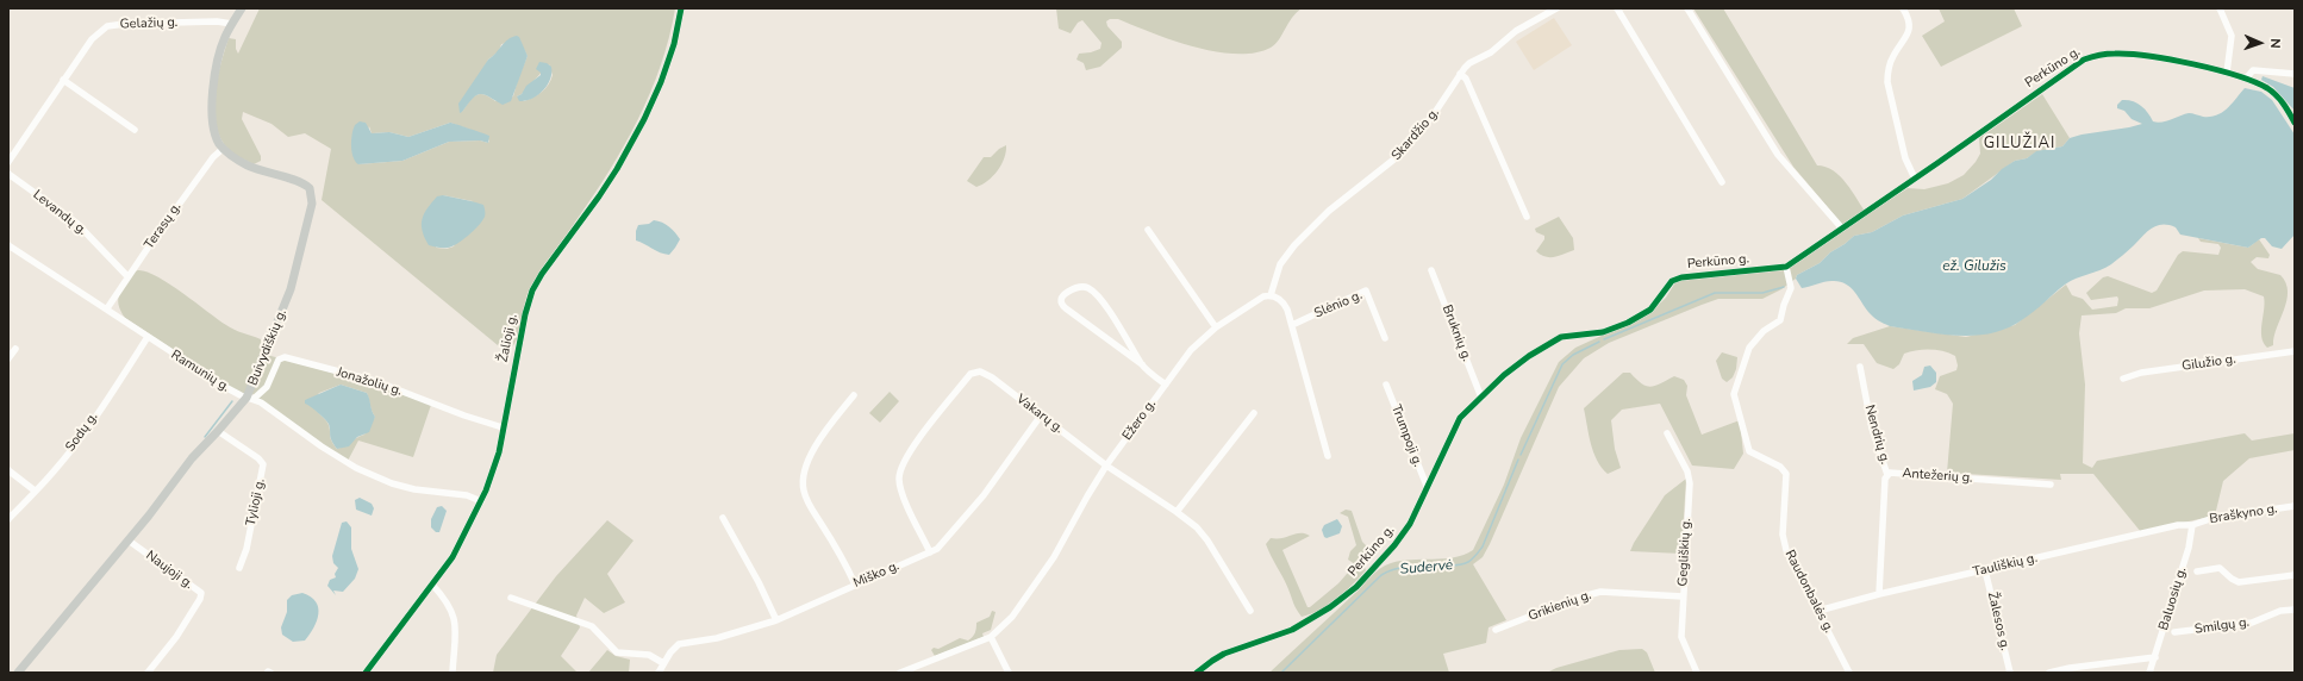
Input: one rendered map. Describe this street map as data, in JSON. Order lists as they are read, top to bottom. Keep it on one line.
{"streets":{"main road":["Buivydiškių g."],"street":["Gelažių g.","Perkūno g.","Skardžio g.","Levandų g.","Terasų g.","Slėnio g.","Bruknių g.","Žalioji g.","Gilužio g.","Ramunių g.","Jonažolių g.","Vakarų g.","Ežero g.","Sodų g.","Nendrių g.","Trumpoji g.","Antežerių g.","Tylioji g.","Braškyno g.","Gegliškių g.","Tauliškių g.","Naujoji g.","Miško g.","Raudonbalės g.","Baluosių g.","Grikienių g.","Žalesos g.","Smilgų g."]},"crossings":[["Perkūno g.","Bruknių g."],["Perkūno g.","Trumpoji g."],["Perkūno g.","Raudonbalės g."],["Skardžio g.","Ežero g."],["Levandų g.","Terasų g."],["Terasų g.","Buivydiškių g."],["Terasų g.","Ramunių g."],["Žalioji g.","Ramunių g."],["Žalioji g.","Jonažolių g."],["Buivydiškių g.","Ramunių g."],["Buivydiškių g.","Jonažolių g."],["Buivydiškių g.","Tylioji g."],["Buivydiškių g.","Naujoji g."],["Ramunių g.","Jonažolių g."],["Ramunių g.","Sodų g."],["Vakarų g.","Ežero g."],["Vakarų g.","Miško g."],["Nendrių g.","Antežerių g."],["Antežerių g.","Tauliškių g."],["Braškyno g.","Tauliškių g."],["Braškyno g.","Baluosių g."],["Gegliškių g.","Grikienių g."],["Tauliškių g.","Raudonbalės g."],["Tauliškių g.","Baluosių g."],["Tauliškių g.","Žalesos g."]],"districts":["GILUŽIAI"],"water":["ež. Gilužis","Sudervė"],"north":"right"}
